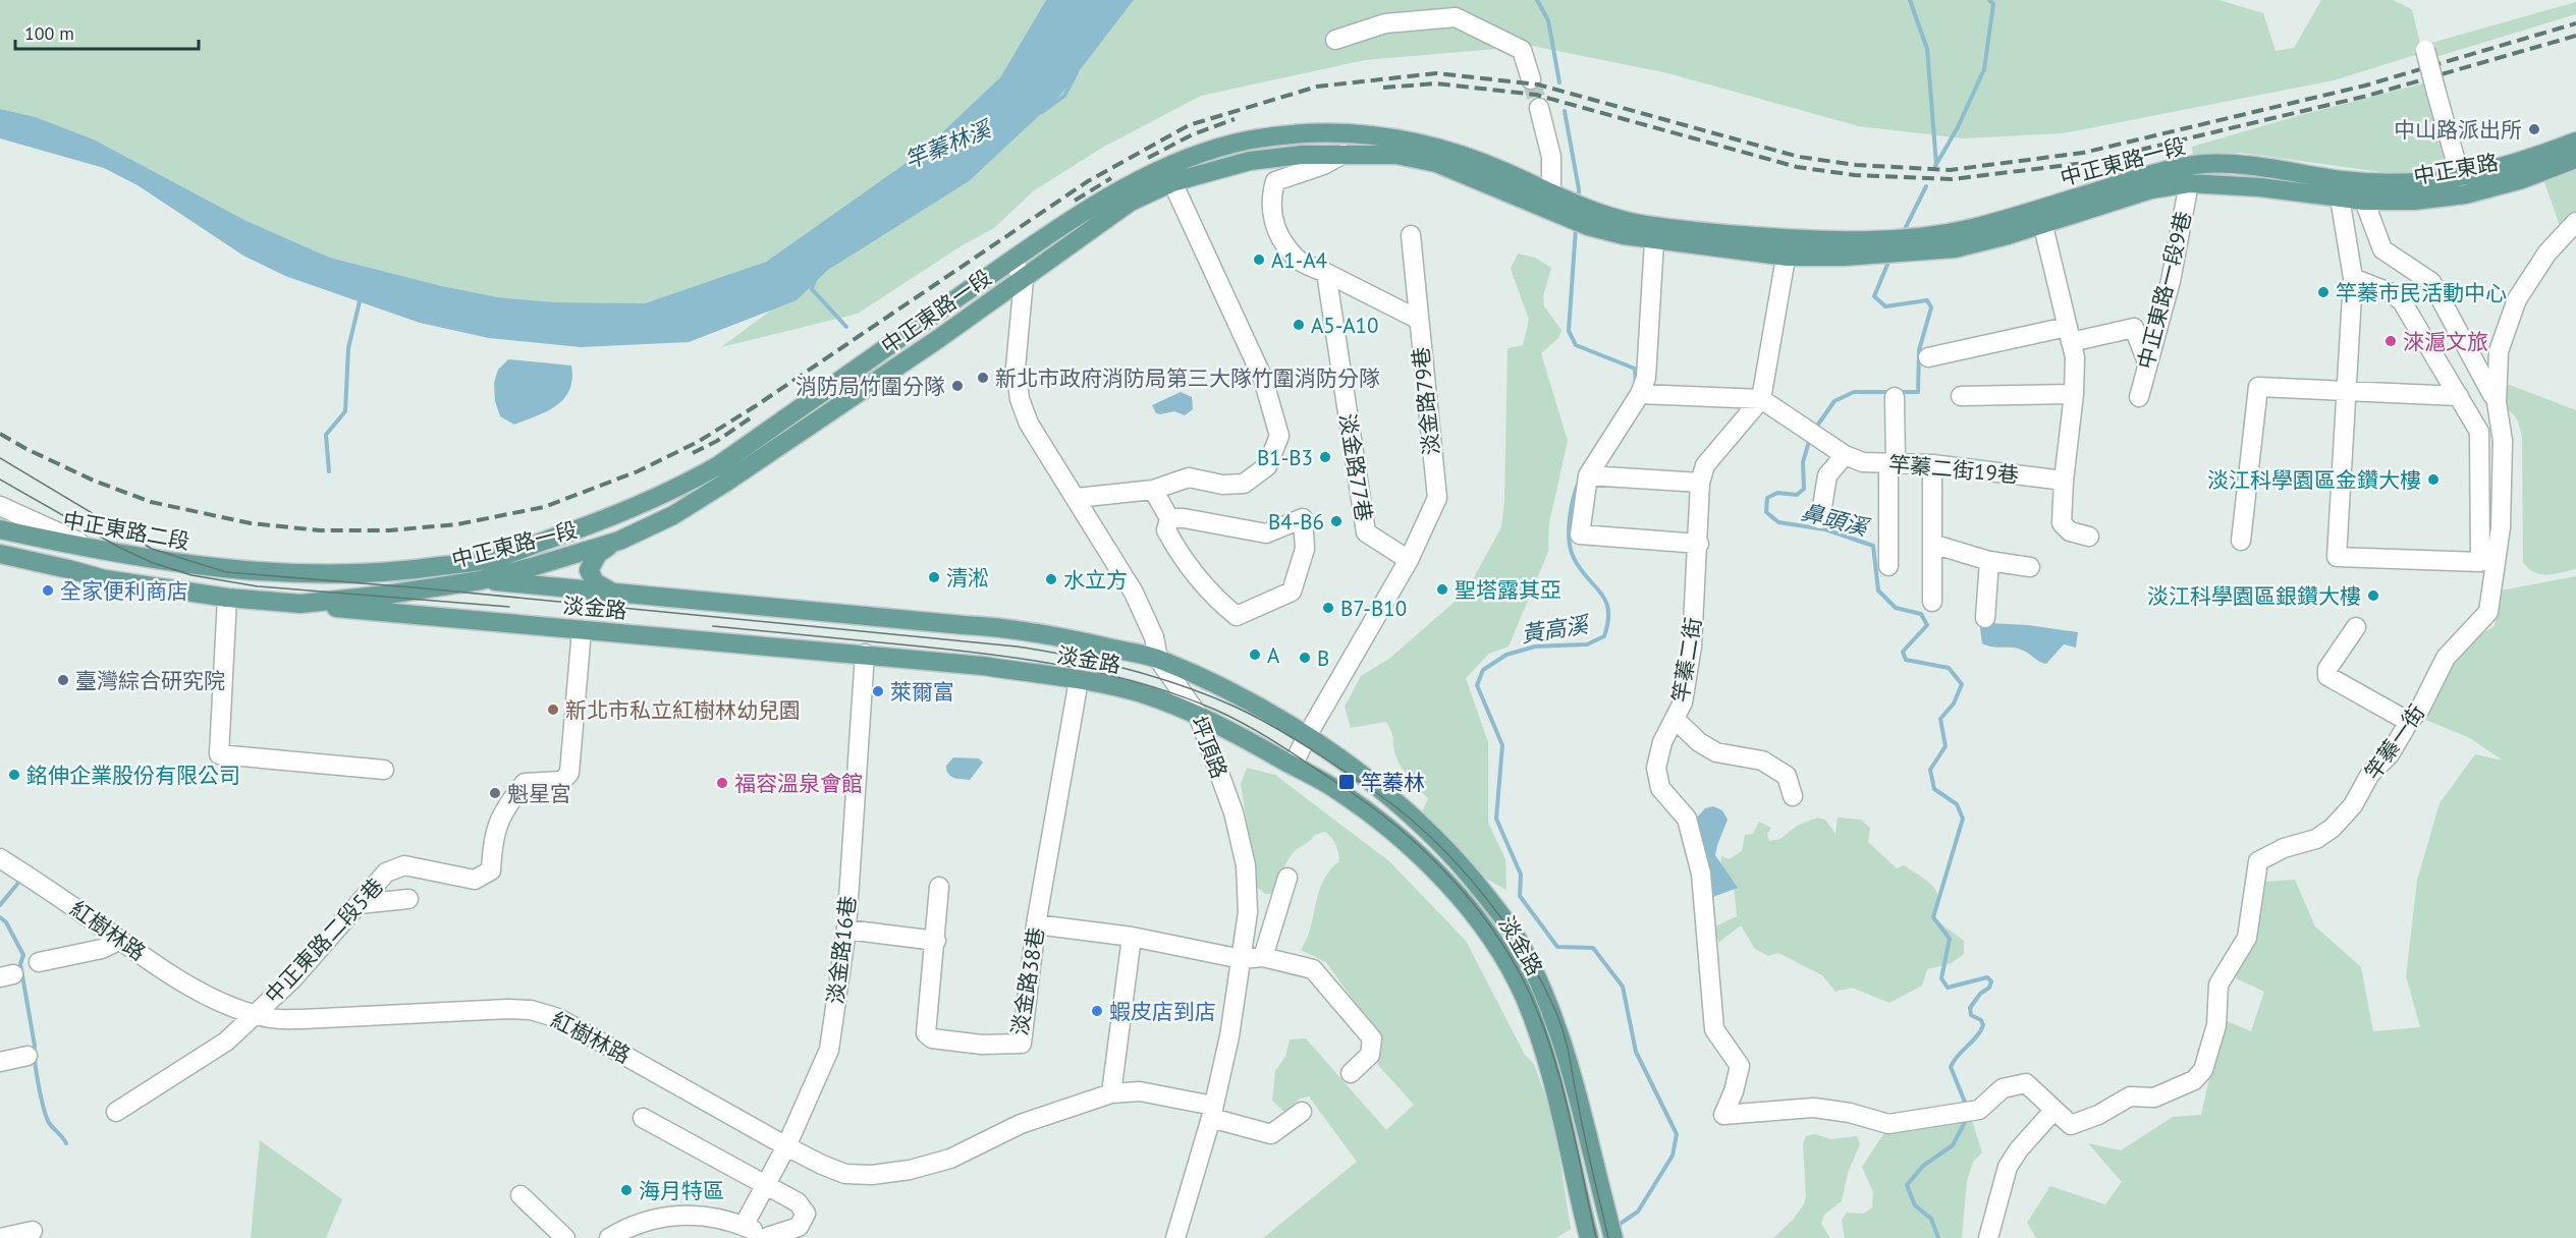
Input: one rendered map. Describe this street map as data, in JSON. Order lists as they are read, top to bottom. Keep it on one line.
{"streets":{"main road":["中正東路一段","中正東路","中正東路二段","淡金路"],"street":["中正東路一段9巷","淡金路79巷","淡金路77巷","竿蓁二街19巷","竿蓁二街","竿蓁一街","坪頂路","紅樹林路","中正東路二段5巷","淡金路16巷","淡金路38巷"]},"crossings":[["中正東路一段","中正東路"],["中正東路一段","中正東路一段9巷"],["中正東路一段","中正東路二段"],["中正東路一段","淡金路"],["中正東路一段","坪頂路"],["淡金路79巷","淡金路77巷"],["竿蓁二街19巷","竿蓁二街"],["淡金路","坪頂路"],["淡金路","中正東路二段5巷"],["淡金路","淡金路16巷"],["淡金路","淡金路38巷"],["竿蓁二街","竿蓁一街"],["坪頂路","紅樹林路"],["紅樹林路","中正東路二段5巷"],["紅樹林路","淡金路16巷"]],"water":["竿蓁林溪","鼻頭溪","黃高溪"],"places":{"other":["中山路派出所","A1-A4","竿蓁市民活動中心","A5-A10","淶滬文旅","新北市政府消防局第三大隊竹圍消防分隊","消防局竹圍分隊","B1-B3","淡江科學園區金鑽大樓","B4-B6","清淞","水立方","聖塔露其亞","全家便利商店","淡江科學園區銀鑽大樓","B7-B10","A","B","臺灣綜合研究院","萊爾富","新北市私立紅樹林幼兒園","銘伸企業股份有限公司","福容溫泉會館","魁星宮","蝦皮店到店","海月特區"],"transit":["竿蓁林"]},"scale_bar":"100 m"}
